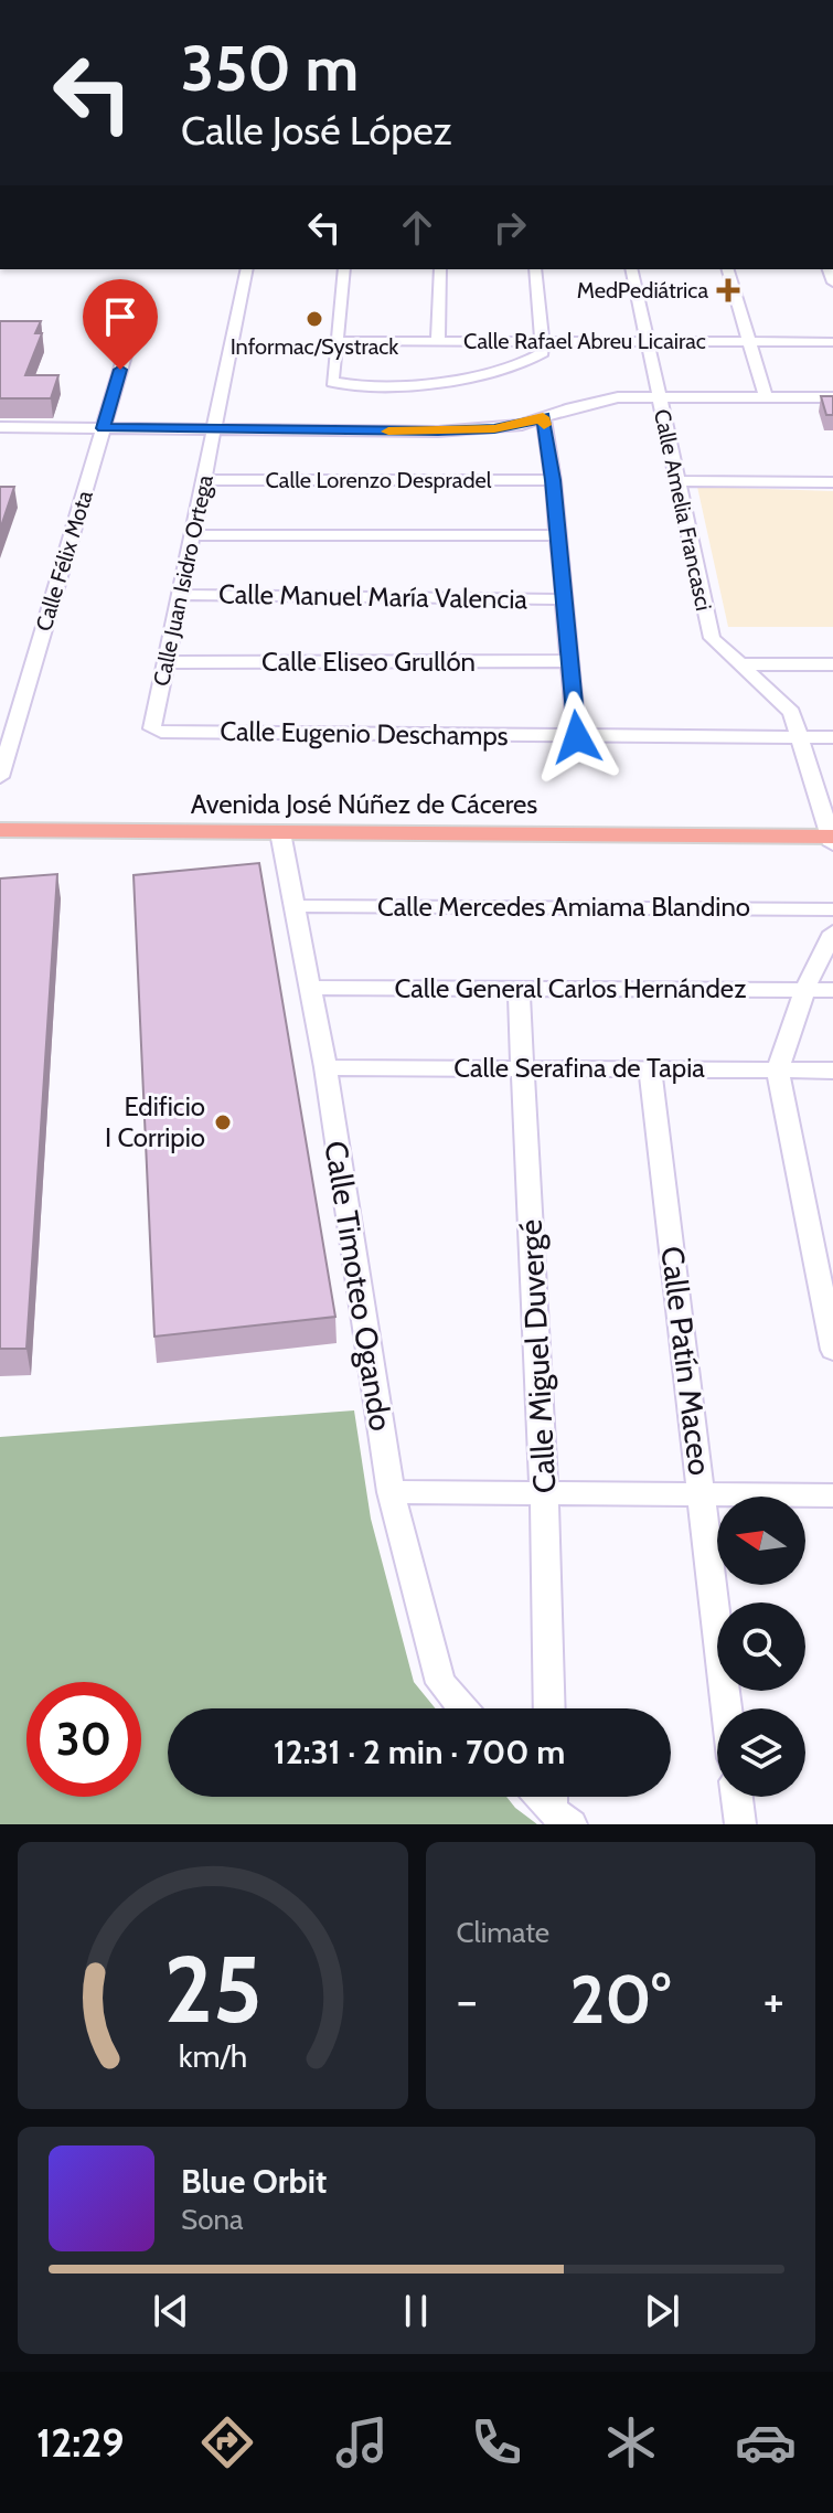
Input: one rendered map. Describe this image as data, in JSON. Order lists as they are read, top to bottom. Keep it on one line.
{"streets":{"main road":["Avenida José Núñez de Cáceres"],"street":["Calle Rafael Abreu Licairac","Calle Lorenzo Despradel","Calle Amelia Francasci","Calle Félix Mota","Calle Juan Isidro Ortega","Calle Manuel María Valencia","Calle Eliseo Grullón","Calle Eugenio Deschamps","Calle Mercedes Amiama Blandino","Calle General Carlos Hernández","Calle Serafina de Tapia","Calle Timoteo Ogando","Calle Miguel Duvergé","Calle Patín Maceo"]},"crossings":[["Calle Rafael Abreu Licairac","Calle Amelia Francasci"],["Calle Lorenzo Despradel","Calle Juan Isidro Ortega"],["Calle Amelia Francasci","Calle Eugenio Deschamps"],["Calle Amelia Francasci","Avenida José Núñez de Cáceres"],["Calle Juan Isidro Ortega","Calle Manuel María Valencia"],["Calle Juan Isidro Ortega","Calle Eliseo Grullón"],["Calle Juan Isidro Ortega","Calle Eugenio Deschamps"],["Avenida José Núñez de Cáceres","Calle Timoteo Ogando"],["Calle Mercedes Amiama Blandino","Calle Timoteo Ogando"],["Calle General Carlos Hernández","Calle Timoteo Ogando"],["Calle General Carlos Hernández","Calle Miguel Duvergé"],["Calle Serafina de Tapia","Calle Timoteo Ogando"],["Calle Serafina de Tapia","Calle Miguel Duvergé"],["Calle Serafina de Tapia","Calle Patín Maceo"]],"places":{"health":["MedPediátrica"],"other":["Informac/Systrack","Edificio I Corripio"]},"north":"left","page":{"turn":["350 m","Calle José López"],"limit":"30","trip":"12:31 · 2 min · 700 m","tile":"Climate","heat":["−","20°","+"],"song":["Blue Orbit","Sona"],"tabs":"12:29","gauge":["25","km/h"]}}
